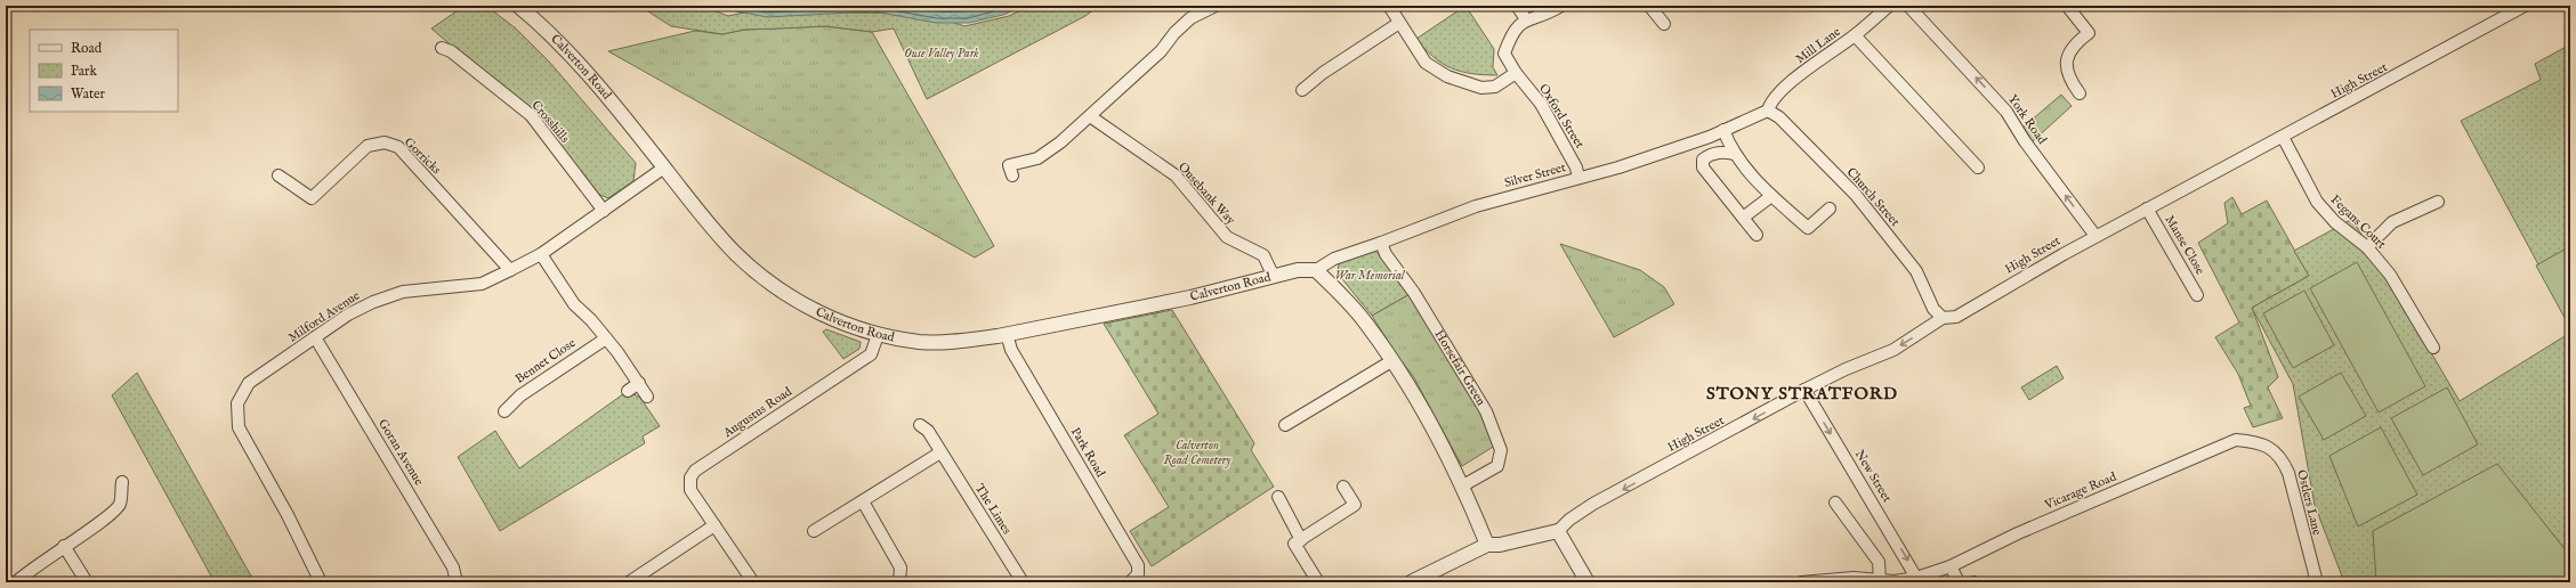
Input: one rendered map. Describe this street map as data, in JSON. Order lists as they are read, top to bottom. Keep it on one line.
{"streets":{"street":["Mill Lane","Calverton Road","High Street","Oxford Street","York Road","Crosshills","Gorricks","Silver Street","Ousebank Way","Church Street","Fegans Court","Manse Close","Milford Avenue","Bennet Close","Horsefair Green","Augustus Road","Goran Avenue","Park Road","New Street","Vicarage Road","Ostlers Lane","The Limes"]},"crossings":[["Mill Lane","Silver Street"],["Mill Lane","Church Street"],["Calverton Road","Silver Street"],["Calverton Road","Ousebank Way"],["Calverton Road","Milford Avenue"],["Calverton Road","Augustus Road"],["Calverton Road","Park Road"],["High Street","York Road"],["High Street","Church Street"],["High Street","Fegans Court"],["High Street","Manse Close"],["High Street","New Street"],["Oxford Street","Silver Street"],["Crosshills","Milford Avenue"],["Gorricks","Milford Avenue"],["Silver Street","Church Street"],["Silver Street","Horsefair Green"],["Milford Avenue","Goran Avenue"],["New Street","Vicarage Road"],["Vicarage Road","Ostlers Lane"]],"one_way":["High Street"],"districts":["STONY STRATFORD"],"parks":["Ouse Valley Park","War Memorial","Calverton Road Cemetery"],"legend":["Road","Park","Water"]}
